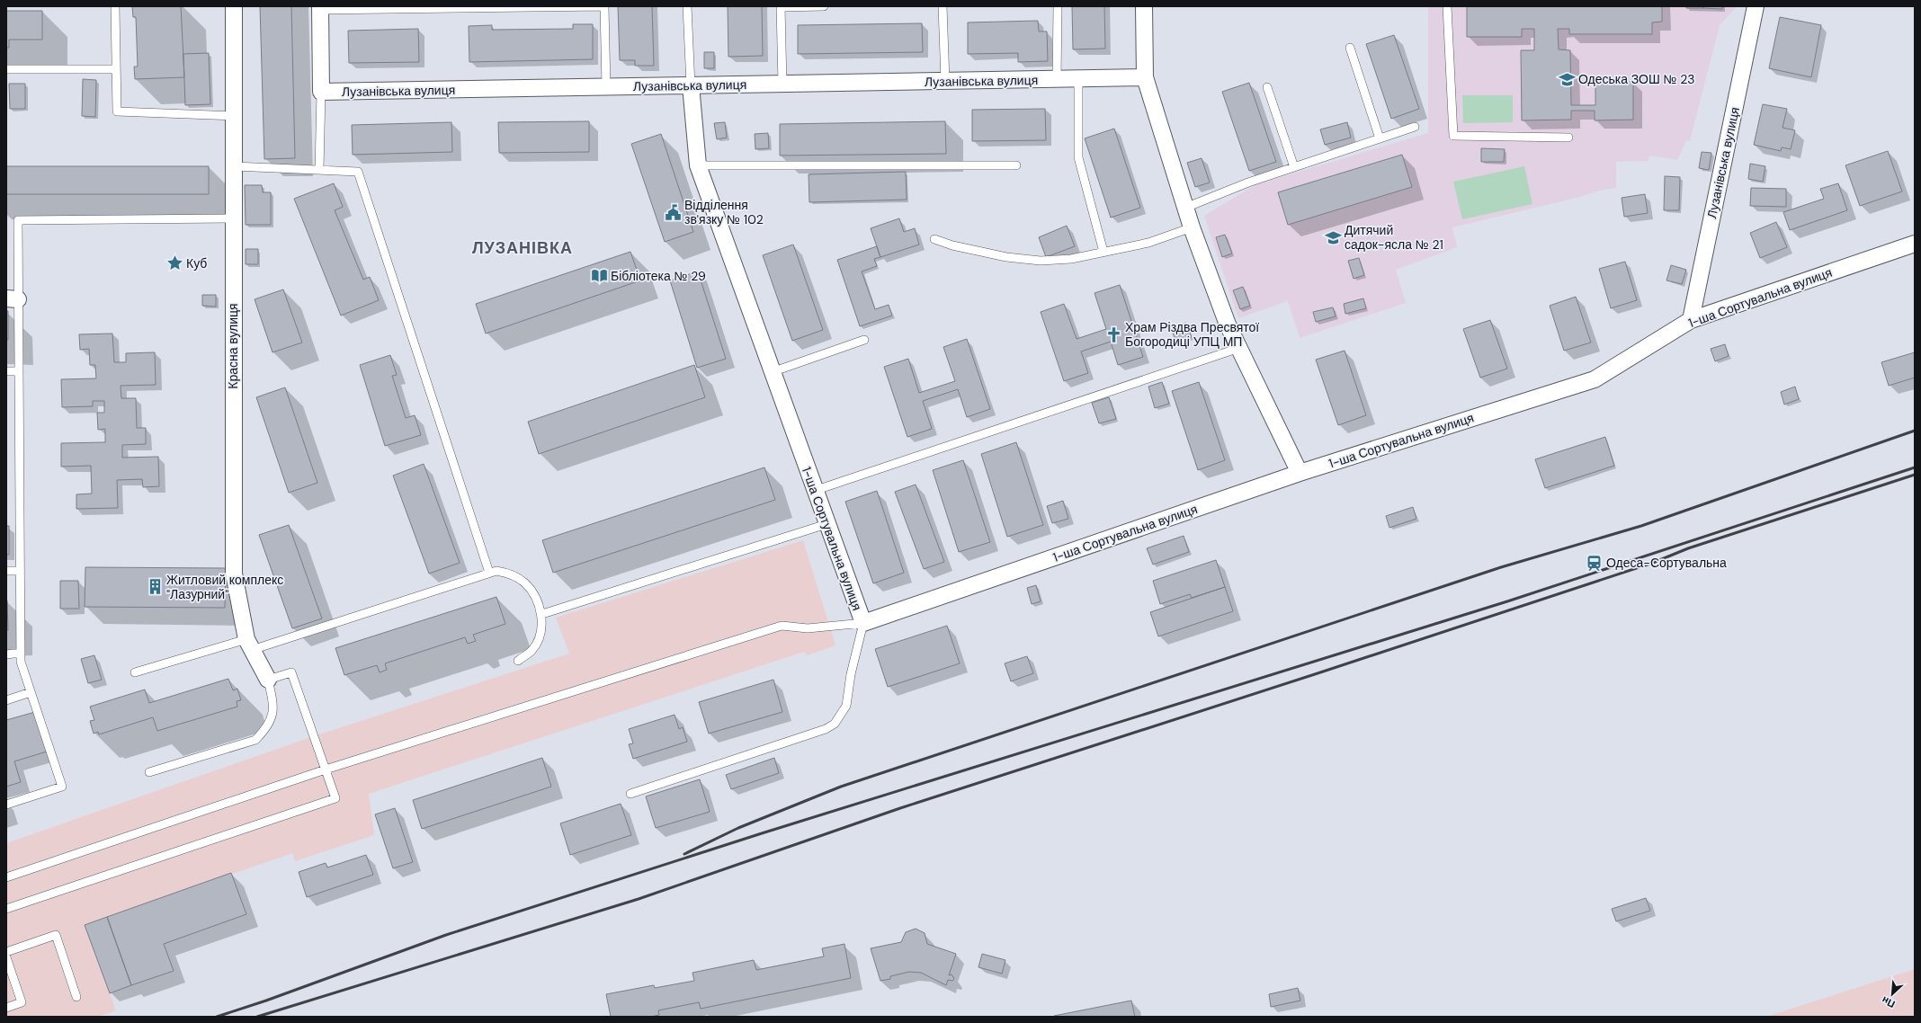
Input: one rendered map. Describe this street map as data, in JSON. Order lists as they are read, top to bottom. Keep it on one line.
{"streets":{"street":["Лузанівська вулиця","1-ша Сортувальна вулиця","Красна вулиця"]},"crossings":[["Лузанівська вулиця","1-ша Сортувальна вулиця"]],"districts":["ЛУЗАНІВКА"],"places":{"school or university":["Одеська ЗОШ № 23","Дитячий садок-ясла № 21"],"public building":["Відділення зв'язку № 102"],"place":["Куб"],"library":["Бібліотека № 29"],"church":["Храм Різдва Пресвятої Богородиці УПЦ МП"],"station":["Одеса-Сортувальна"],"building":["Житловий комплекс \"Лазурний\""]},"north":"bottom left"}
